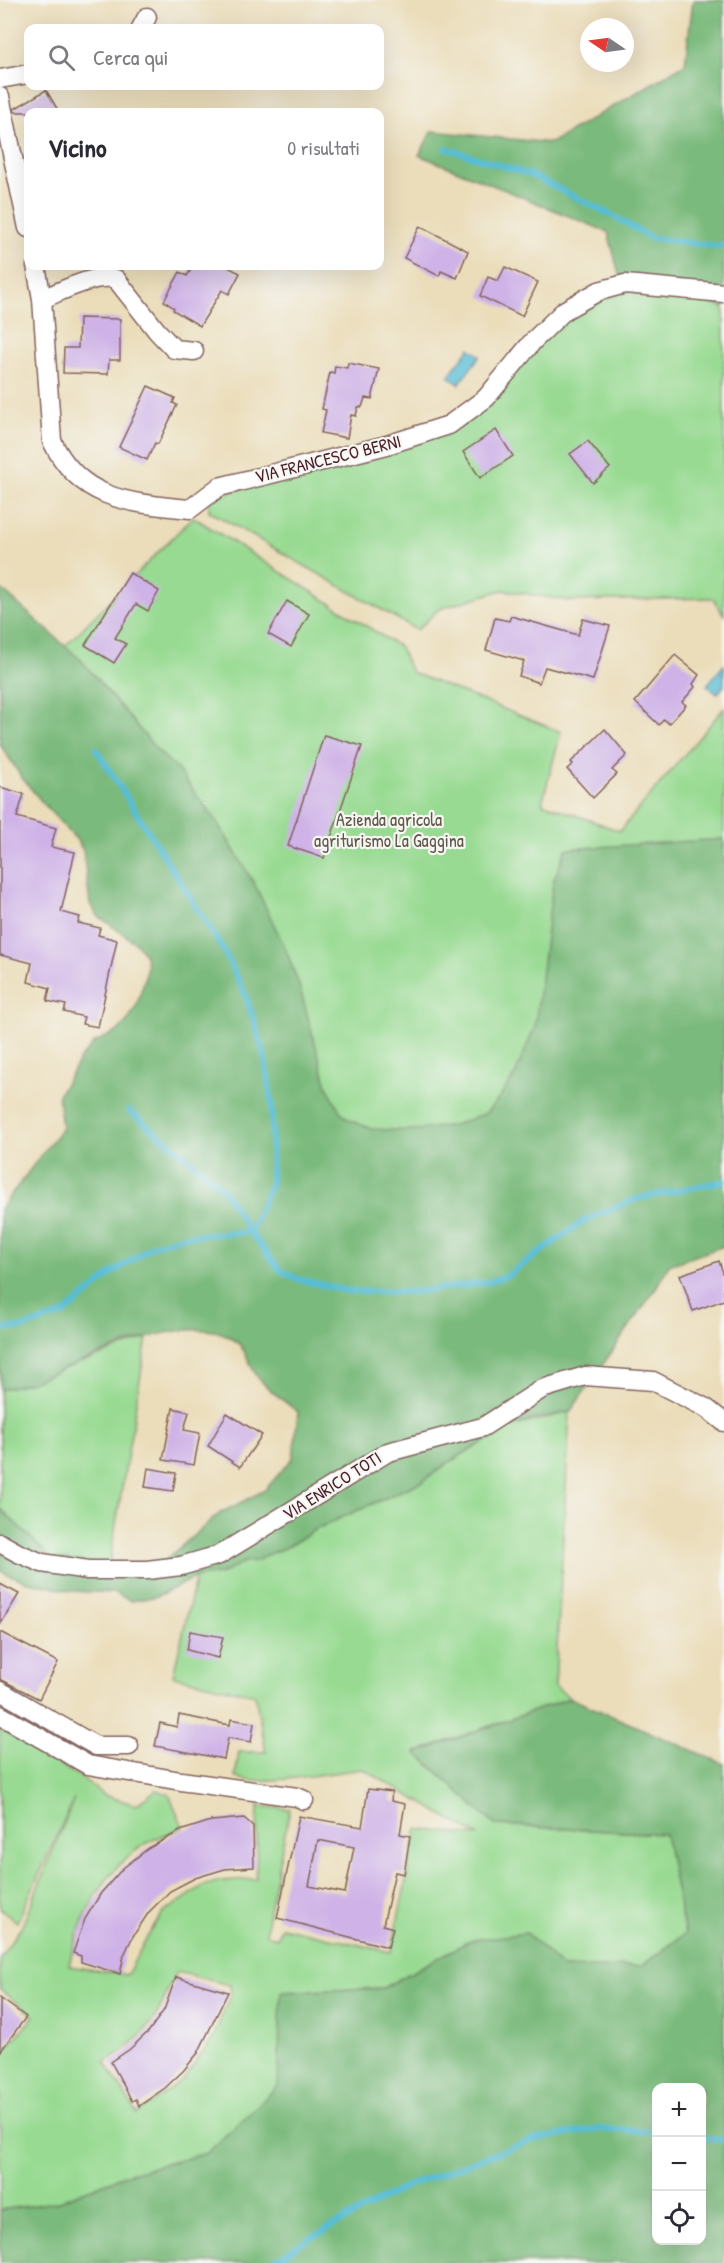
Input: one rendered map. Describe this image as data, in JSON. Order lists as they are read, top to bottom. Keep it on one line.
{"streets":{"street":["VIA FRANCESCO BERNI","VIA ENRICO TOTI"]},"parks":["Azienda agricola agriturismo La Gaggina"],"north":"left","page":{"search":"Cerca qui","heading":["Vicino","0 risultati"],"map_buttons":["+","−"]}}
